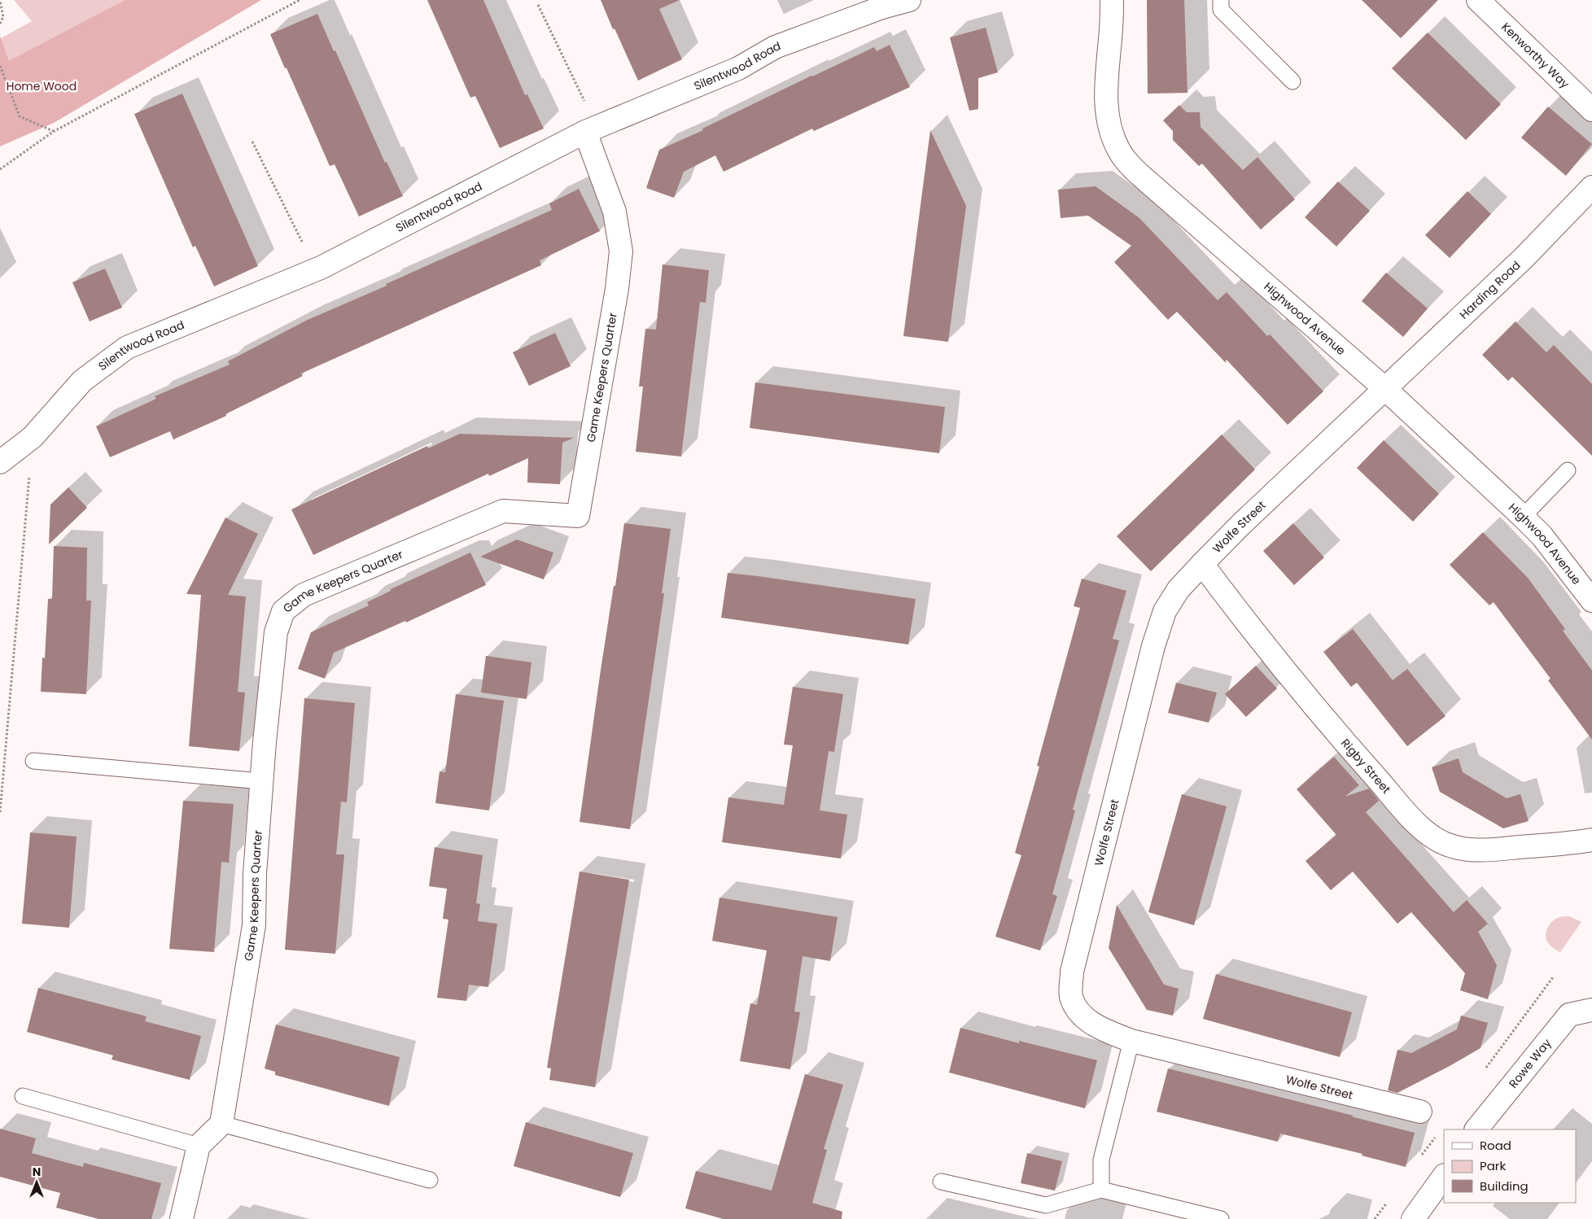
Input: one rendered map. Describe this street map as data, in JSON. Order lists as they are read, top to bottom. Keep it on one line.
{"streets":{"street":["Kenworthy Way","Silentwood Road","Harding Road","Highwood Avenue","Game Keepers Quarter","Wolfe Street","Rigby Street","Rowe Way"]},"crossings":[["Silentwood Road","Game Keepers Quarter"],["Harding Road","Highwood Avenue"],["Harding Road","Wolfe Street"],["Highwood Avenue","Wolfe Street"],["Wolfe Street","Rigby Street"]],"parks":["Home Wood"],"legend":["Road","Park","Building"],"north":"top"}
